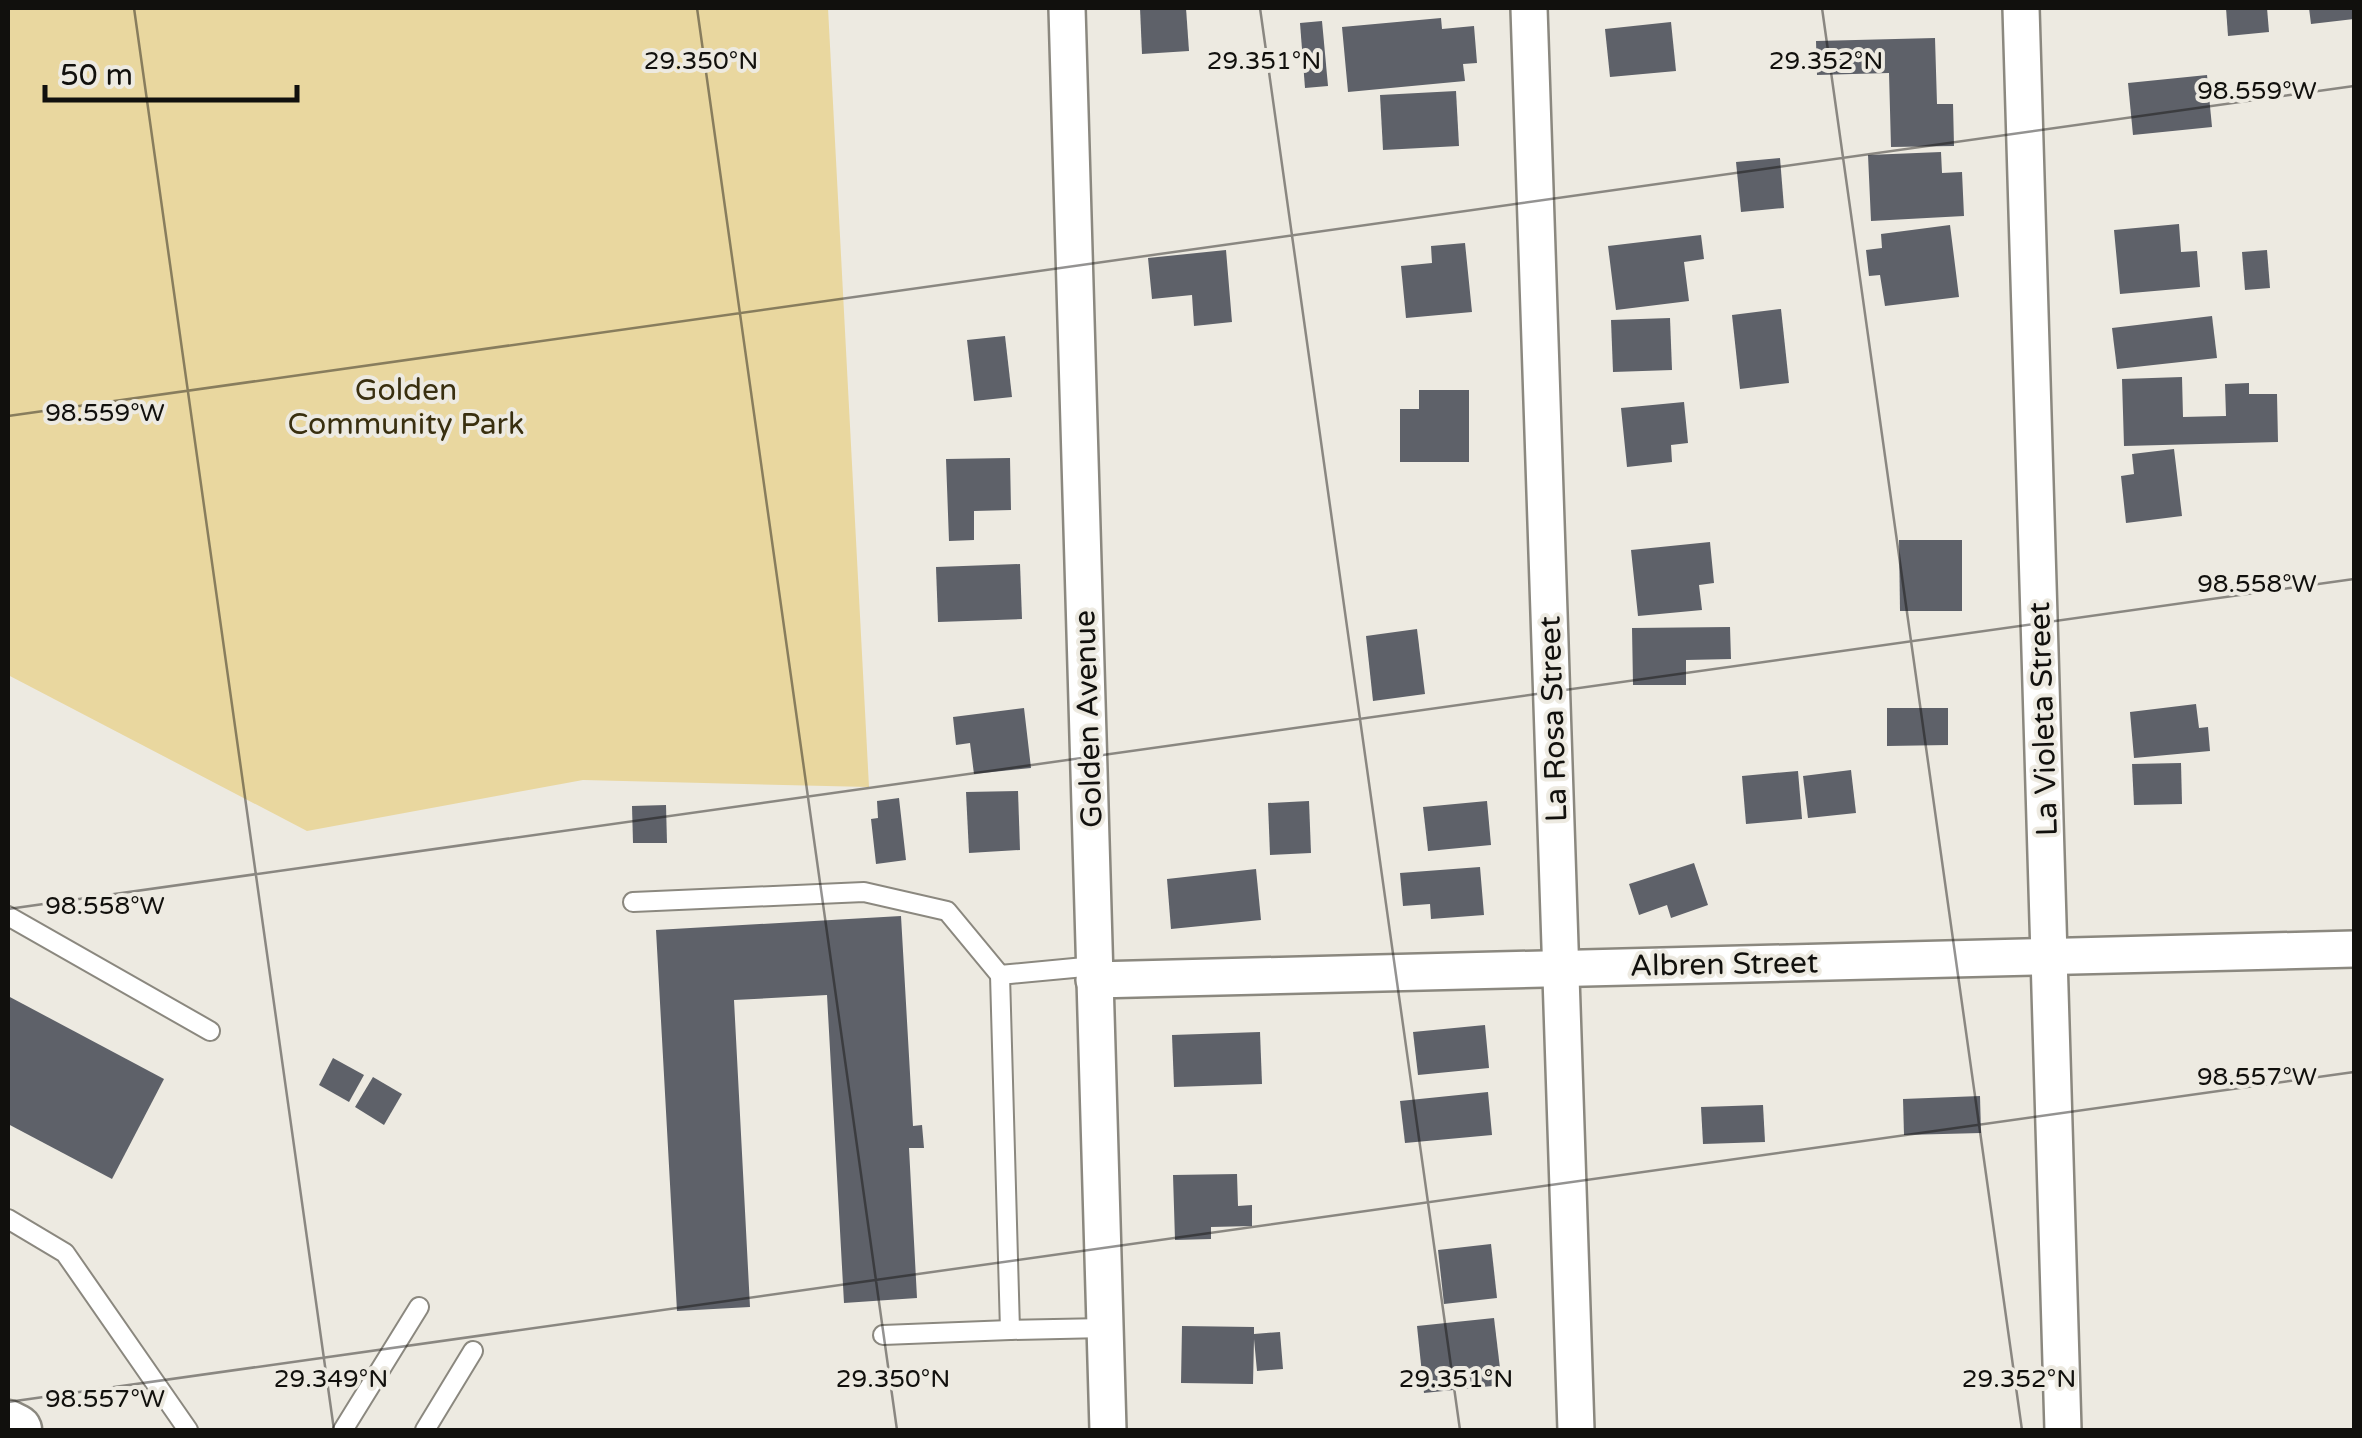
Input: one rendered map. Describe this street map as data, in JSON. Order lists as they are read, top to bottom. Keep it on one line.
{"streets":{"street":["Golden Avenue","La Rosa Street","La Violeta Street","Albren Street"]},"crossings":[["Golden Avenue","Albren Street"],["La Rosa Street","Albren Street"],["La Violeta Street","Albren Street"]],"parks":["Golden Community Park"],"scale_bar":"50 m","coordinates":["29.350°N","29.351°N","29.352°N","98.559°W","98.558°W","98.557°W","29.349°N"]}
